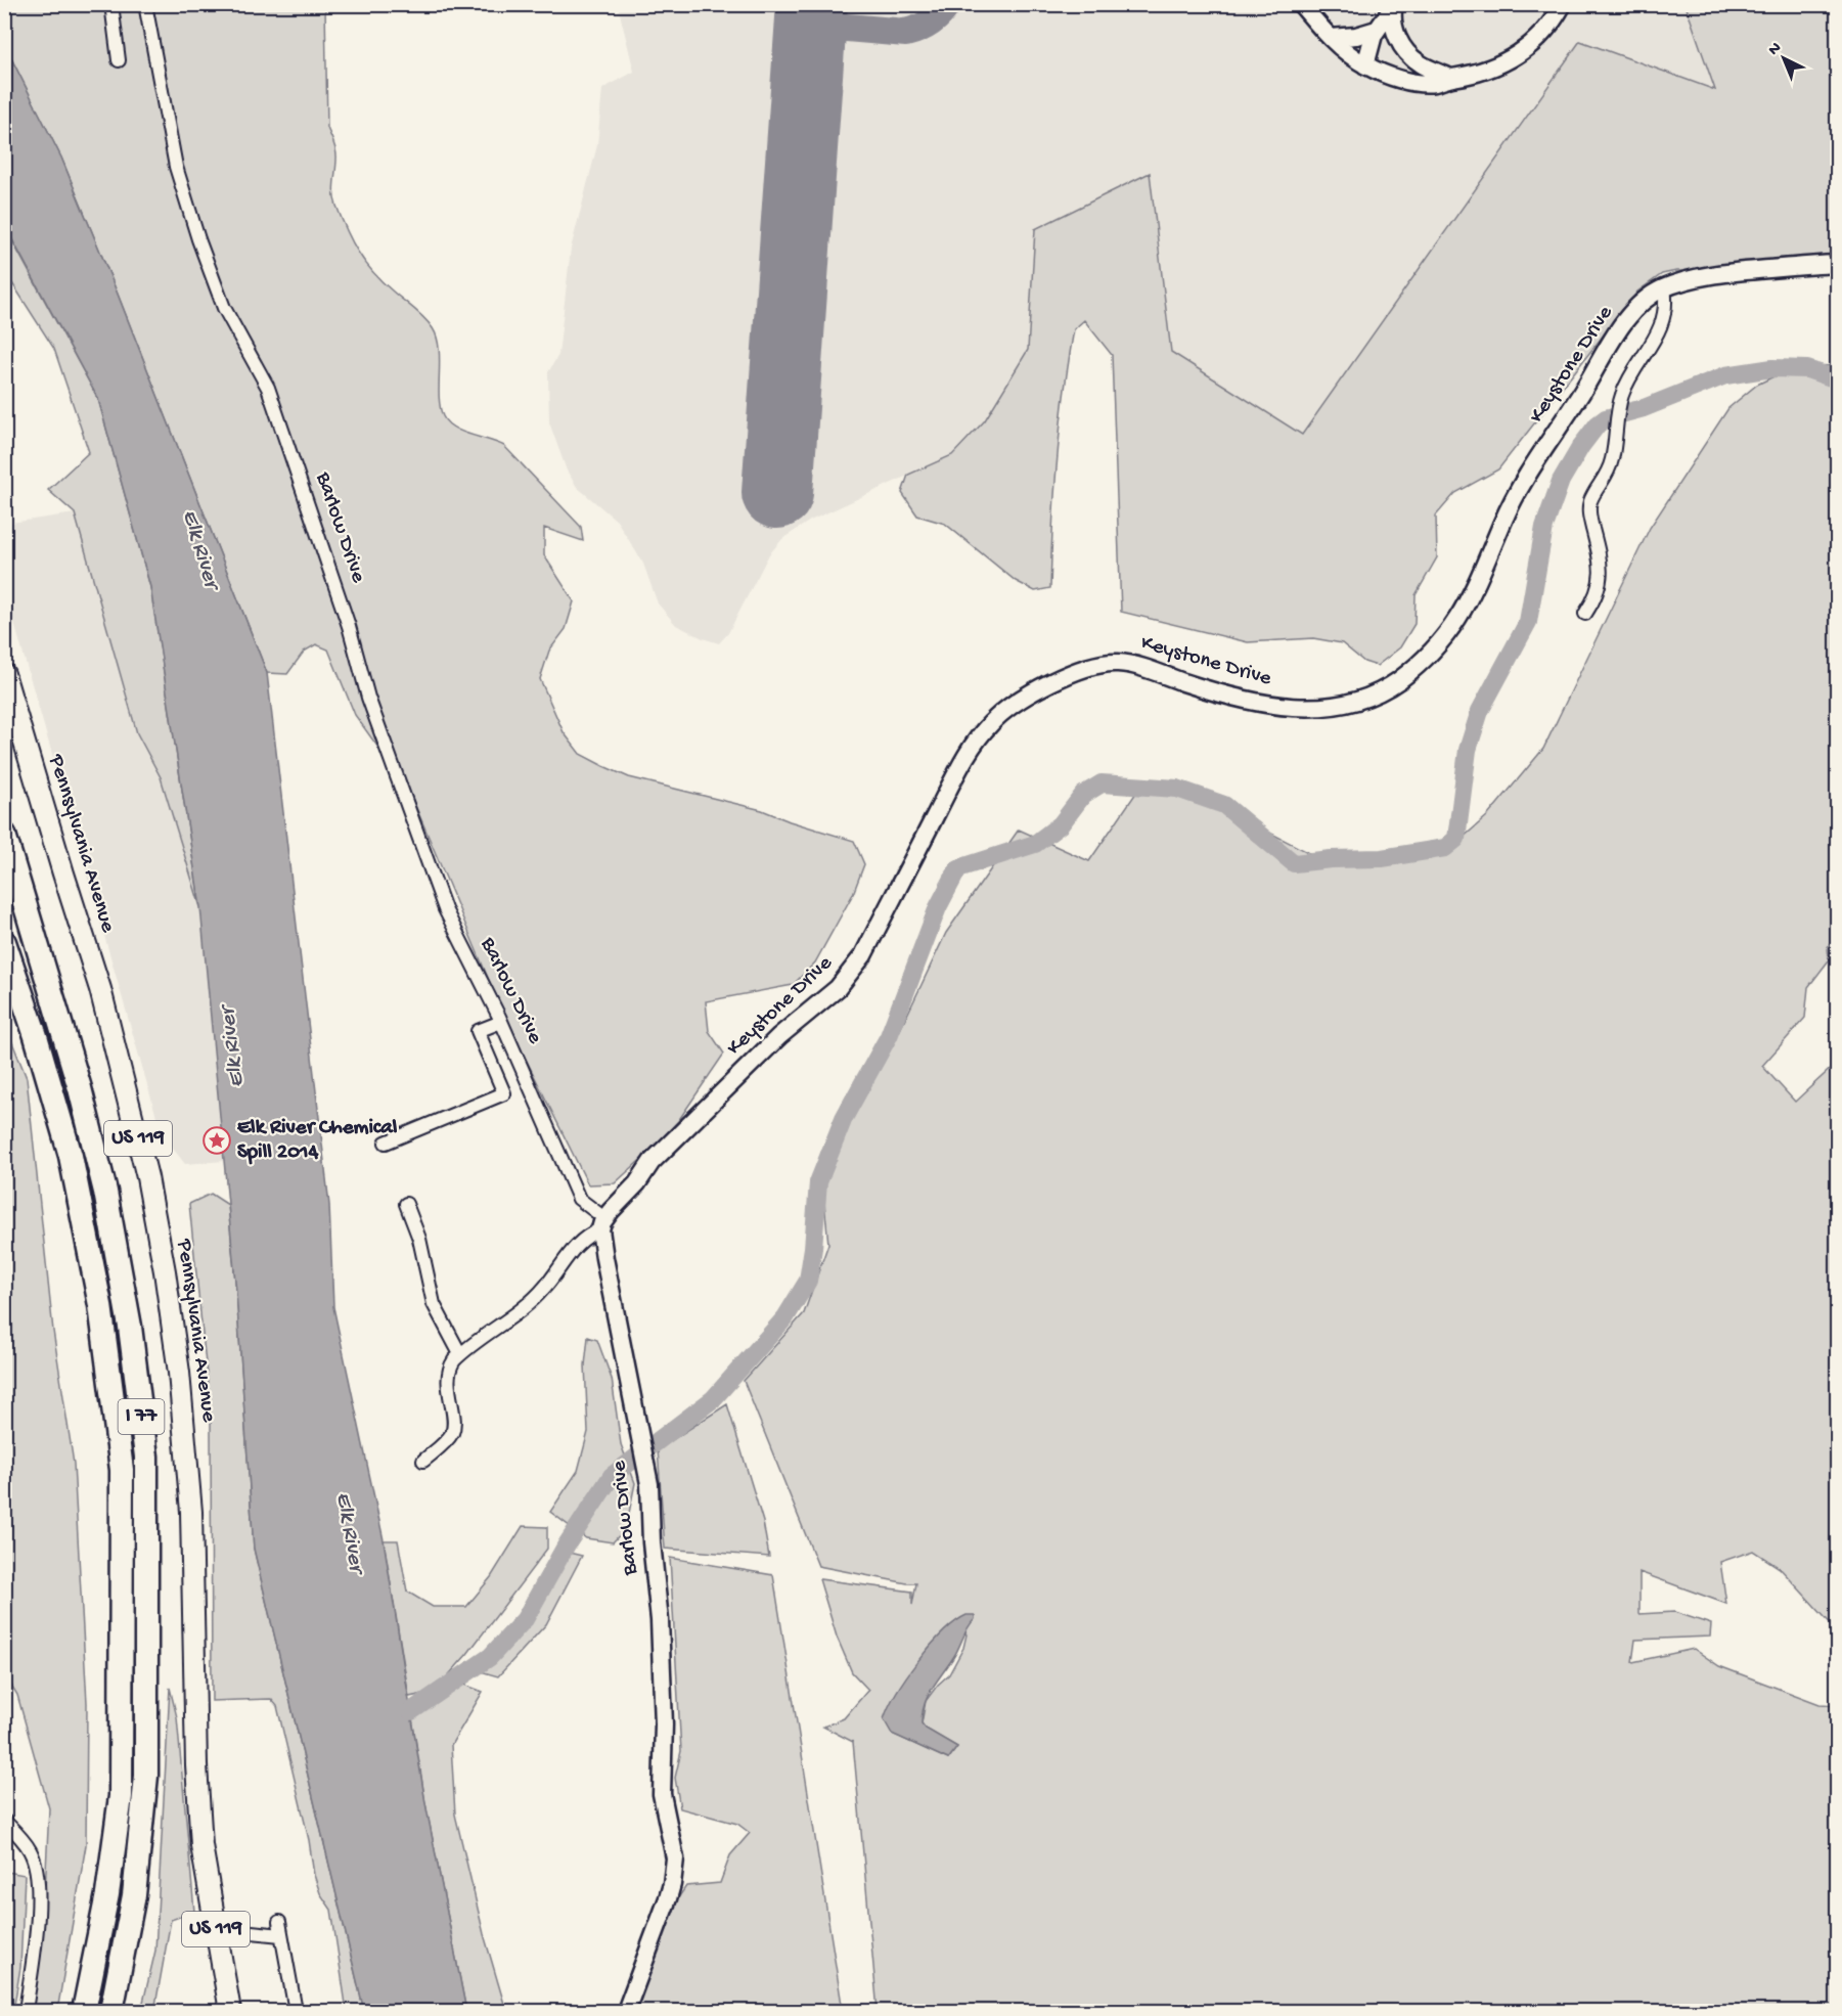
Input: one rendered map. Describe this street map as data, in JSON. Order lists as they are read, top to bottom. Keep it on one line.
{"streets":{"highway":["I 77"],"main road":["Pennsylvania Avenue","US 119"],"street":["Keystone Drive","Barlow Drive"]},"crossings":[["Keystone Drive","Barlow Drive"]],"water":["Elk River"],"places":{"place":["Elk River Chemical Spill 2014"]},"north":"top left"}
